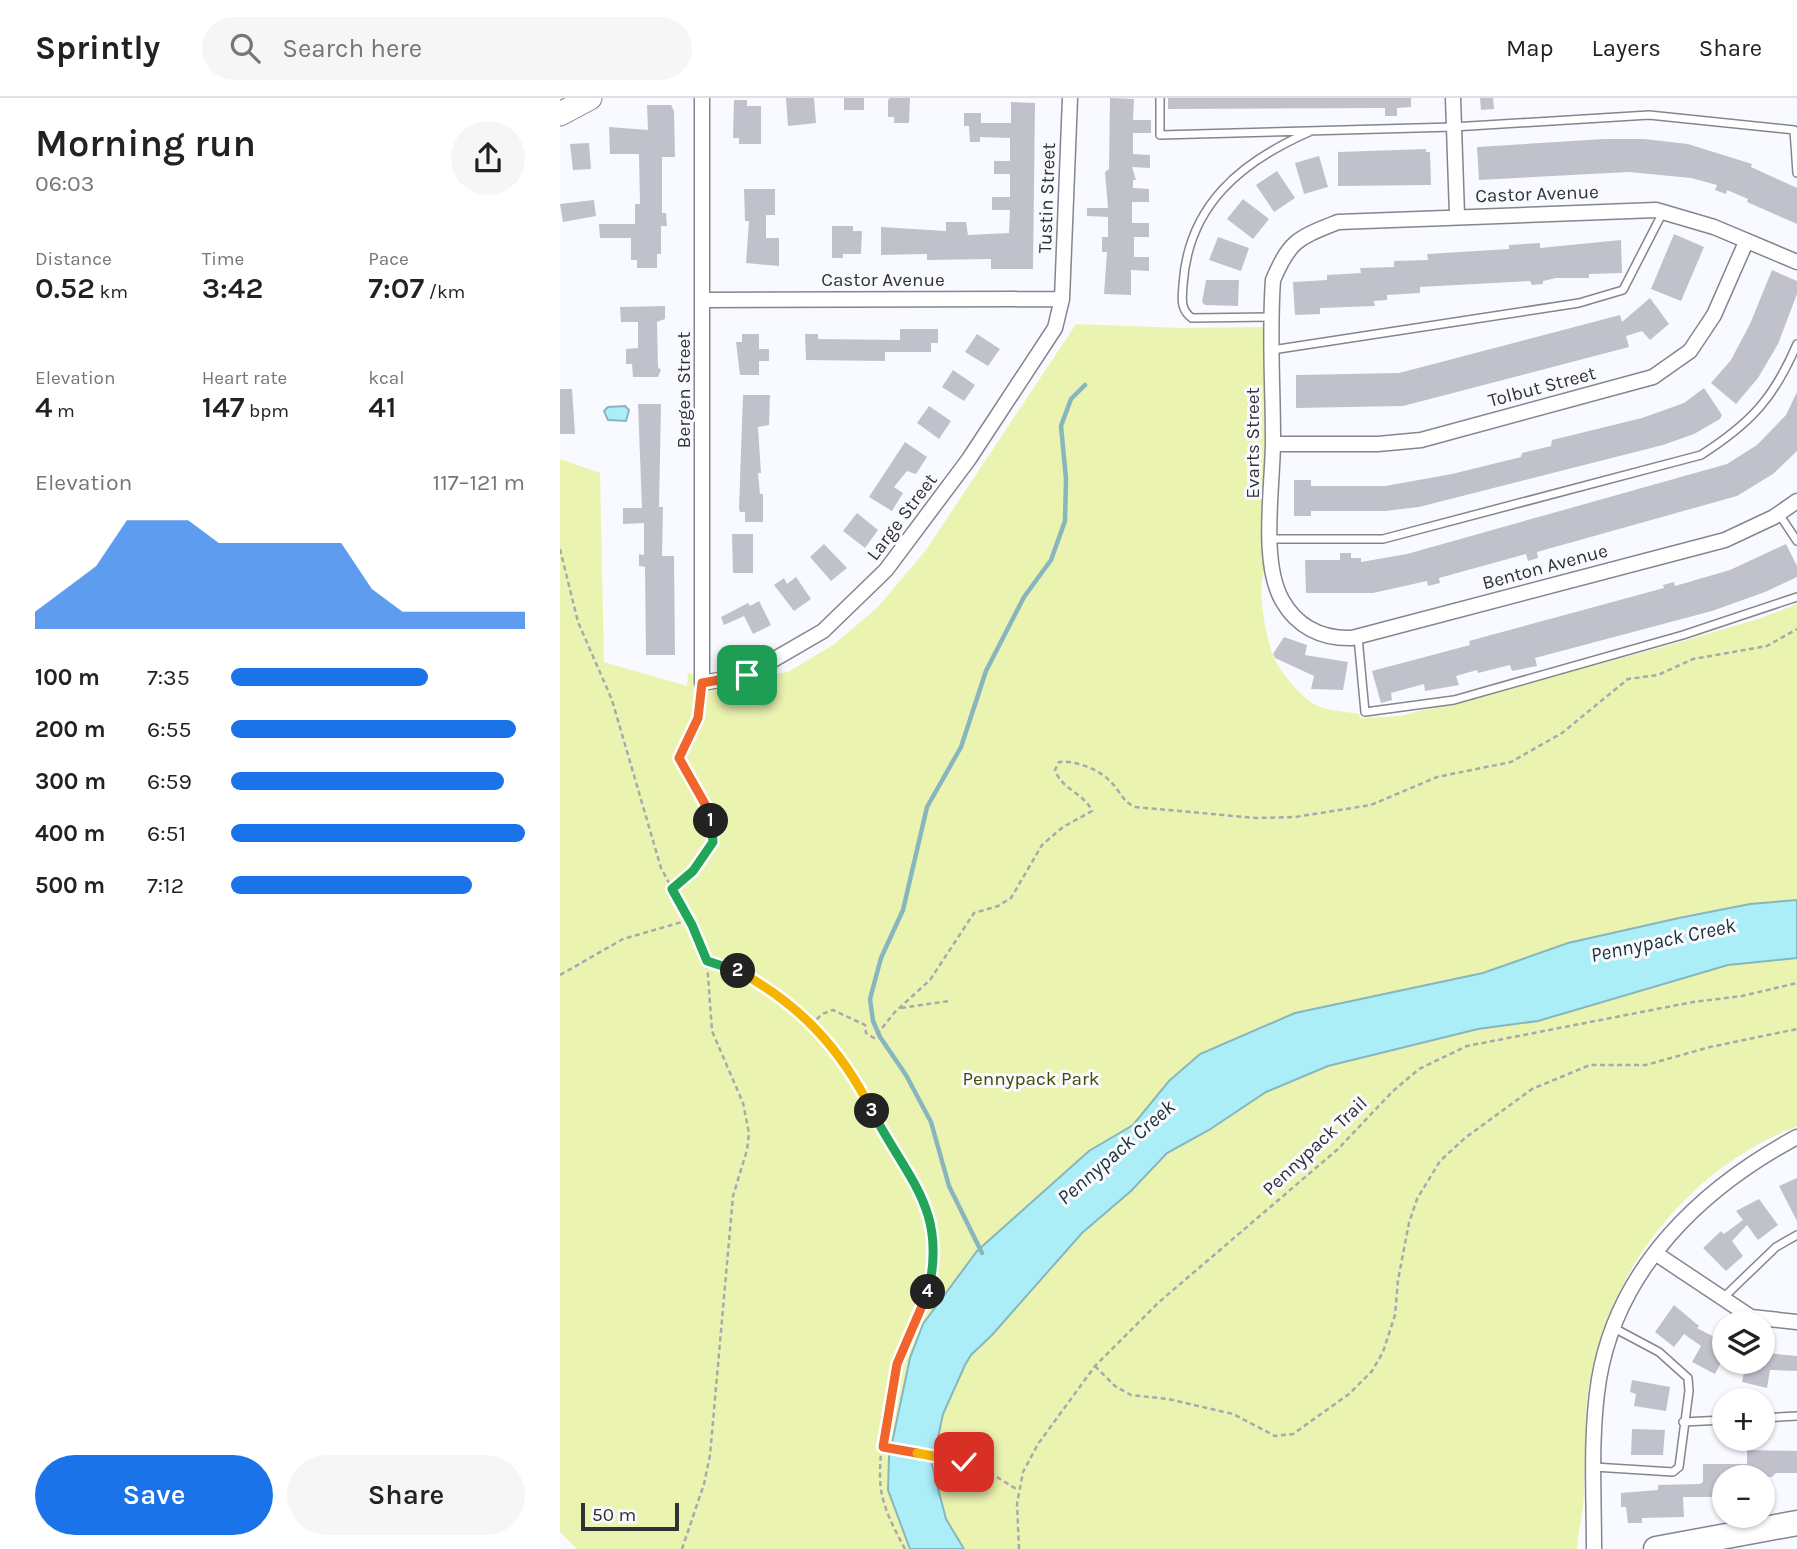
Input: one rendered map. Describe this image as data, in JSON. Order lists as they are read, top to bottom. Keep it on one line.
{"streets":{"street":["Castor Avenue","Tustin Street","Tolbut Street","Bergen Street","Evarts Street","Large Street","Benton Avenue"],"path":["Pennypack Trail"]},"crossings":[["Castor Avenue","Tustin Street"],["Castor Avenue","Tolbut Street"],["Castor Avenue","Bergen Street"],["Castor Avenue","Evarts Street"],["Castor Avenue","Large Street"],["Tustin Street","Large Street"],["Tolbut Street","Evarts Street"],["Bergen Street","Large Street"],["Evarts Street","Benton Avenue"]],"water":["Pennypack Creek"],"parks":["Pennypack Park"],"scale_bar":"50 m","page":{"header":"Sprintly","search":"Search here","nav":["Map","Layers","Share"],"heading":["Morning run","06:03"],"stats":[["Distance","0.52 km"],["Time","3:42"],["Pace","7:07 /km"],["Elevation","4 m"],["Heart rate","147 bpm"],["kcal","41"]],"chart":["Elevation","117–121 m"],"list":[{"name":"100 m","note":"7:35"},{"name":"200 m","note":"6:55"},{"name":"300 m","note":"6:59"},{"name":"400 m","note":"6:51"},{"name":"500 m","note":"7:12"}],"pins":["1","2","3","4"],"map_buttons":["+","−"],"buttons":["Save","Share"],"scale":"50 m"}}
